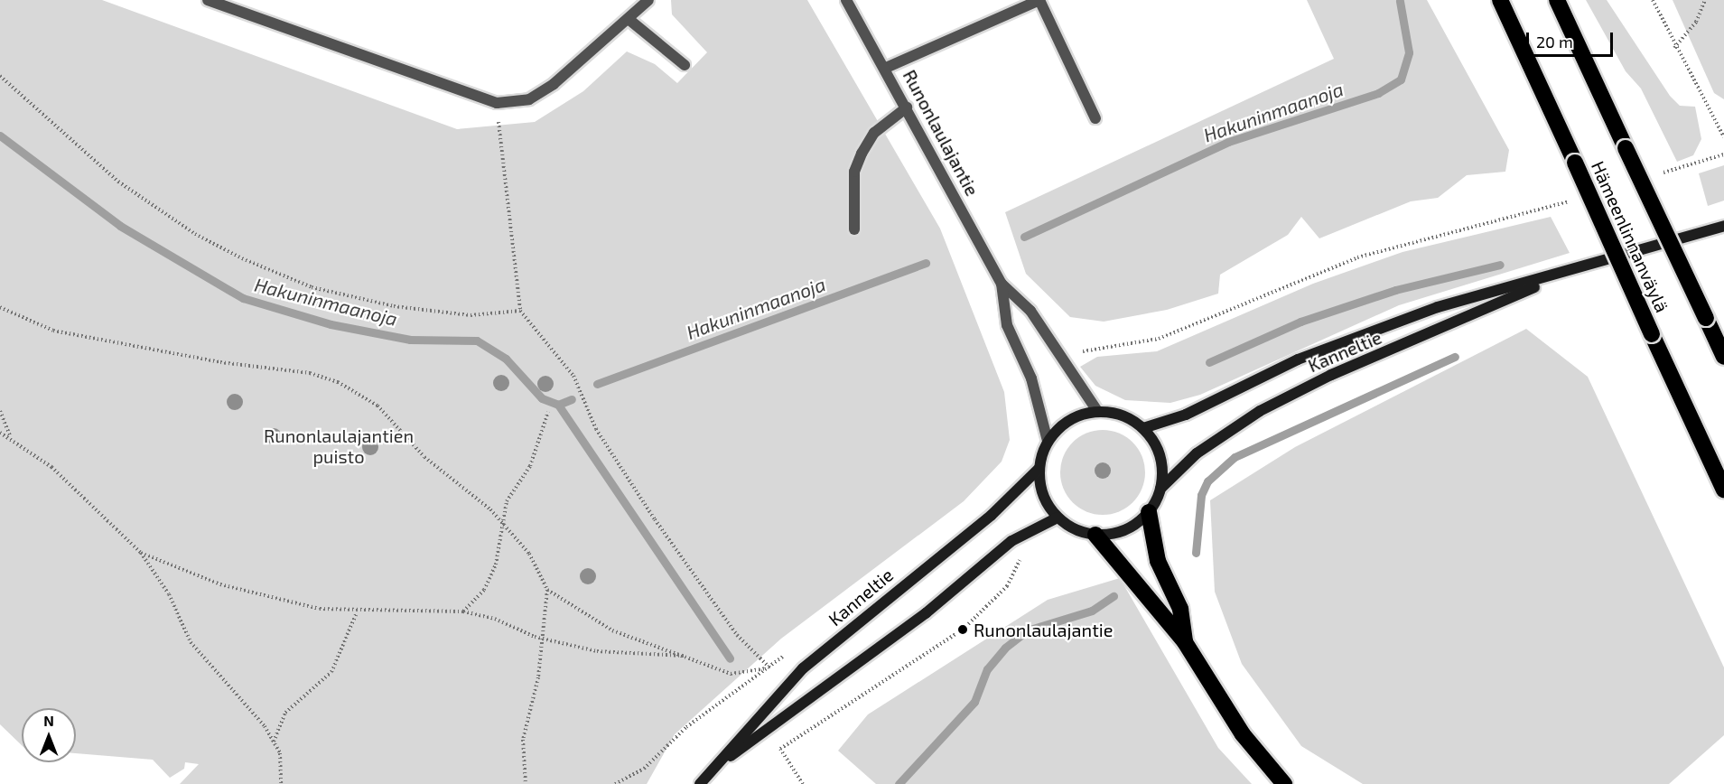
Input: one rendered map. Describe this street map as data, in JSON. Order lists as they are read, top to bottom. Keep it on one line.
{"streets":{"highway":["Hämeenlinnanväylä"],"main road":["Kanneltie"],"street":["Runonlaulajantie"]},"crossings":[["Runonlaulajantie","Kanneltie"]],"water":["Hakuninmaanoja"],"parks":["Runonlaulajantien puisto"],"places":["Runonlaulajantie"],"scale_bar":"20 m","north":"top"}
